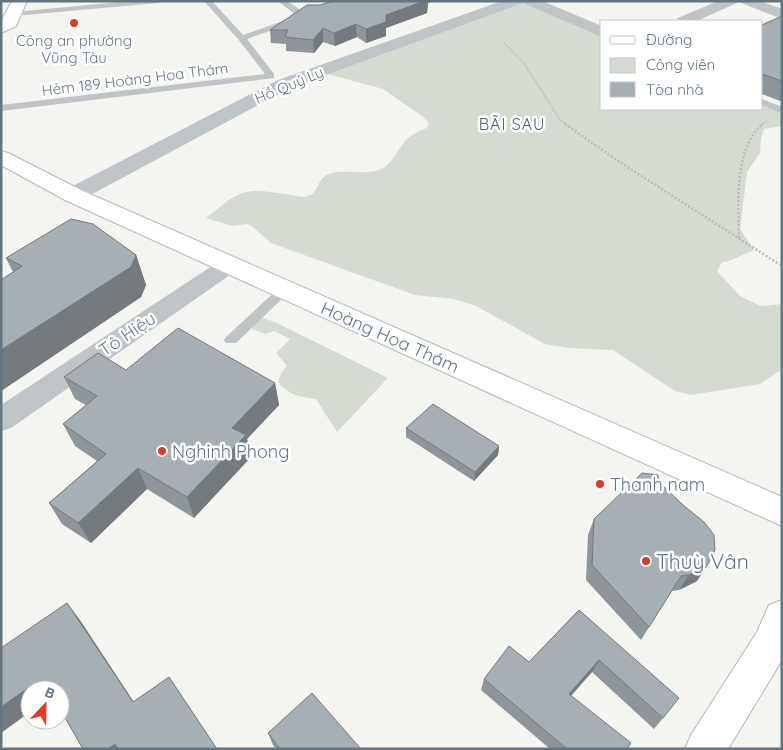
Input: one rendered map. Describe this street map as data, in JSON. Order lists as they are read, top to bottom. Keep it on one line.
{"streets":{"main road":["Hoàng Hoa Thám"],"street":["Hồ Quý Ly","Tô Hiệu"],"lane":["Hẻm 189 Hoàng Hoa Thám"]},"crossings":[["Hẻm 189 Hoàng Hoa Thám","Hồ Quý Ly"],["Hồ Quý Ly","Hoàng Hoa Thám"],["Tô Hiệu","Hoàng Hoa Thám"]],"districts":["BÃI SAU"],"places":["Công an phường Vũng Tàu","Nghinh Phong","Thanh nam","Thuỳ Vân"],"legend":["Đường","Công viên","Tòa nhà"],"north":"top"}
